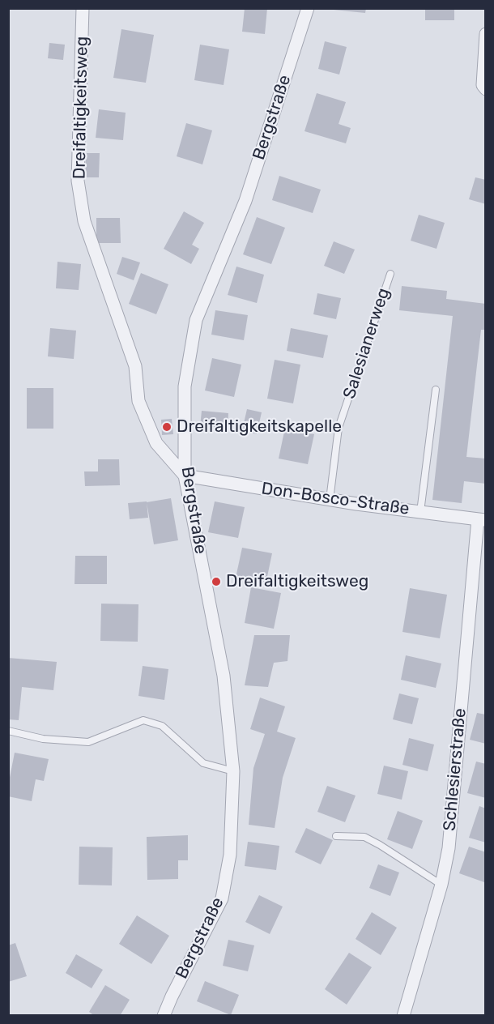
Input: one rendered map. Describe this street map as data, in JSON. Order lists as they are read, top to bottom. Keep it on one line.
{"streets":{"street":["Dreifaltigkeitsweg","Bergstraße","Don-Bosco-Straße","Schlesierstraße"],"lane":["Salesianerweg"]},"crossings":[["Dreifaltigkeitsweg","Bergstraße"],["Dreifaltigkeitsweg","Don-Bosco-Straße"],["Bergstraße","Don-Bosco-Straße"],["Salesianerweg","Don-Bosco-Straße"],["Don-Bosco-Straße","Schlesierstraße"]],"places":["Dreifaltigkeitskapelle","Dreifaltigkeitsweg"]}
